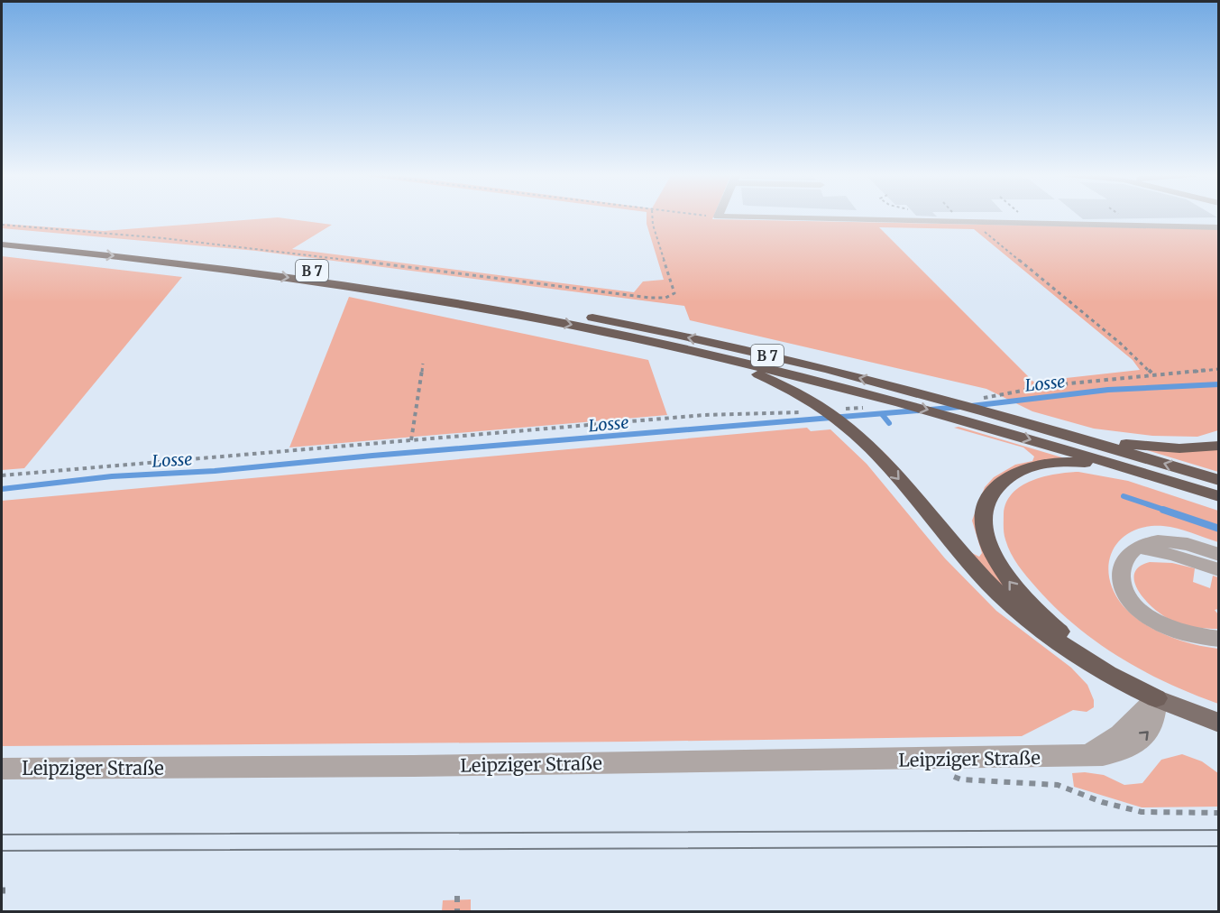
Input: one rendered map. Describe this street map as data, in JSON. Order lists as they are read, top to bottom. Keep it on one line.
{"streets":{"highway":["B 7"],"street":["Leipziger Straße"]},"water":["Losse"]}
